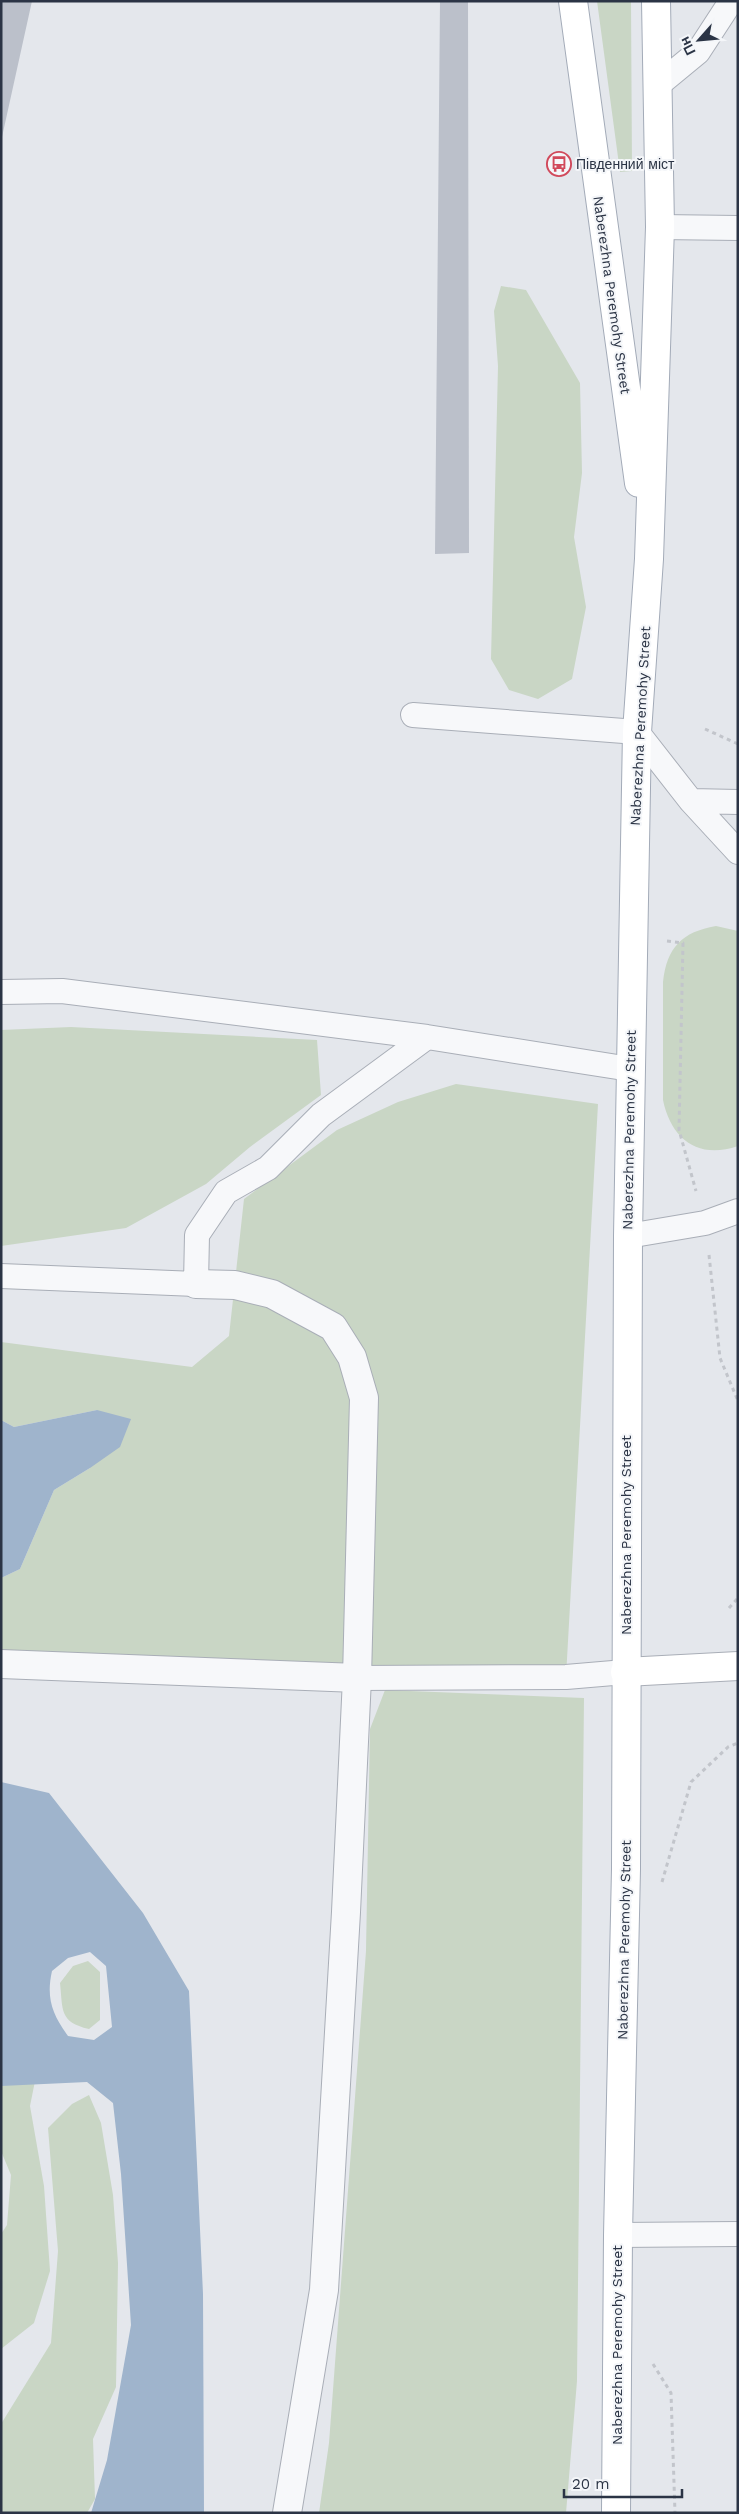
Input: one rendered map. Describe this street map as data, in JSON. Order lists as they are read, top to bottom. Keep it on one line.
{"streets":{"main road":["Naberezhna Peremohy Street"]},"places":{"bus stop":["Південний міст"]},"scale_bar":"20 m","north":"bottom left"}
